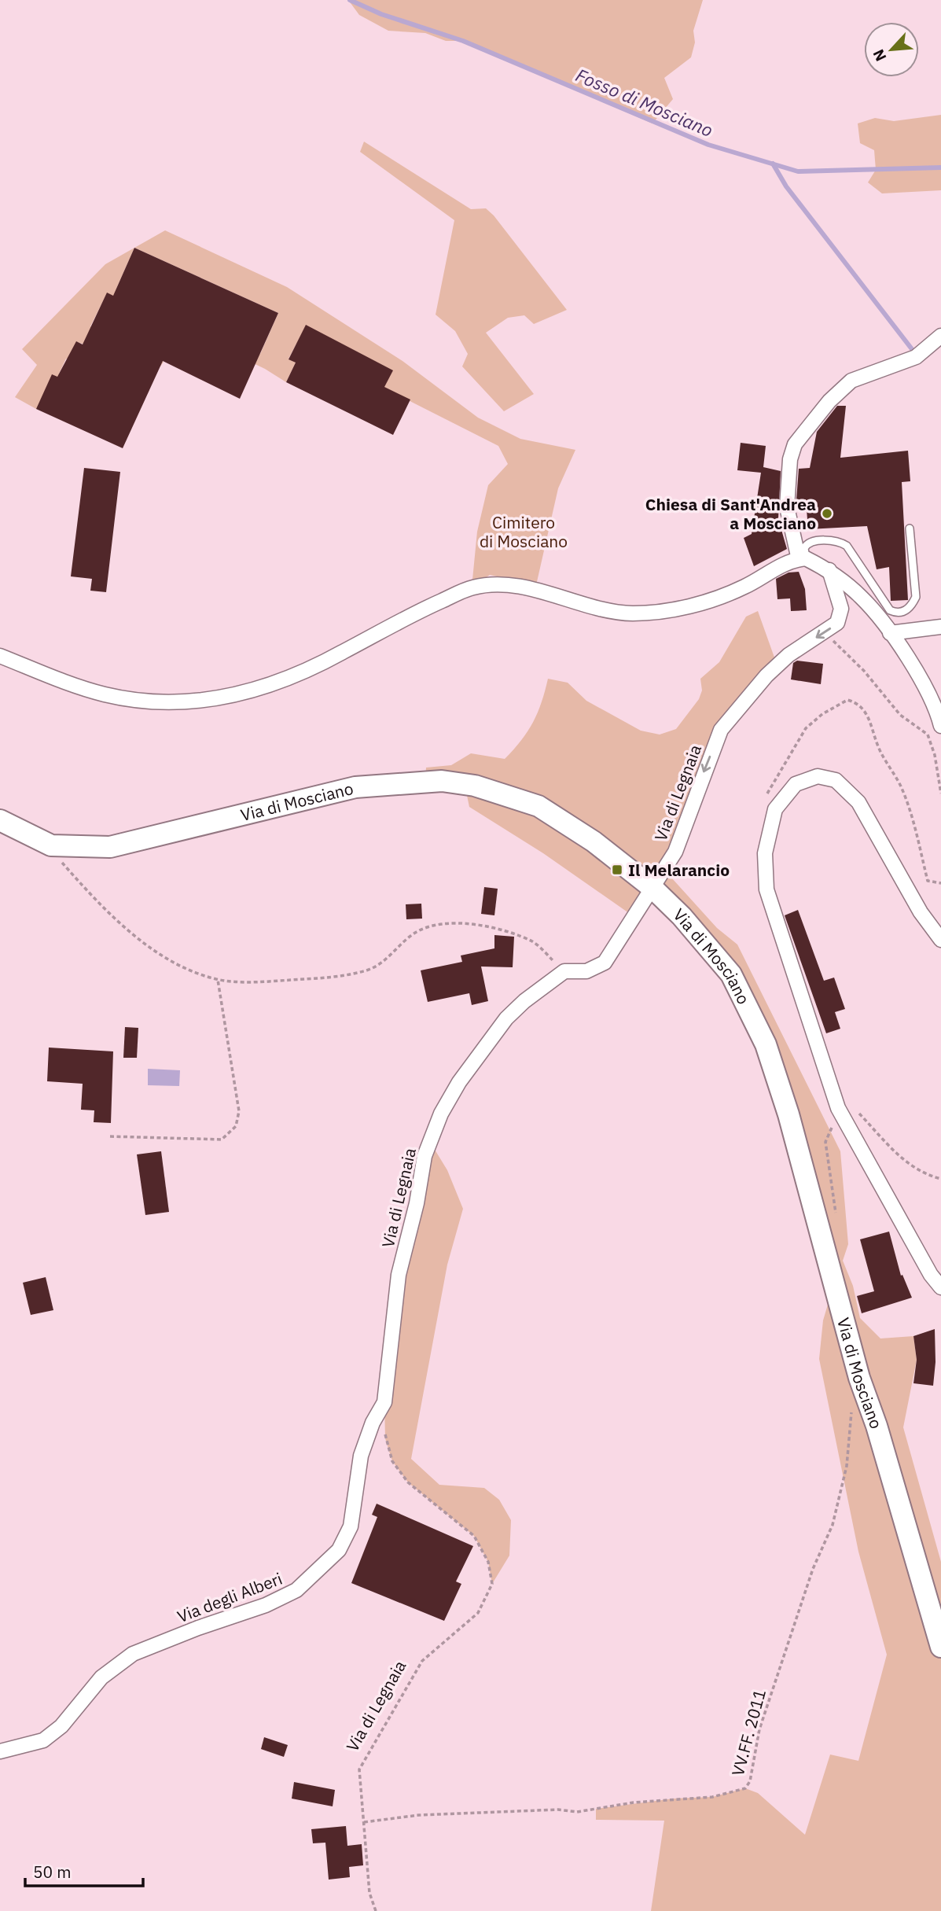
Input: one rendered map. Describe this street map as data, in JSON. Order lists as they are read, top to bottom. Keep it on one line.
{"streets":{"main road":["Via di Mosciano"],"street":["Via di Legnaia","Via degli Alberi"],"path":["VV.FF. 2011"]},"crossings":[["Via di Legnaia","Via di Mosciano"],["Via di Legnaia","Via degli Alberi"],["Via di Legnaia","VV.FF. 2011"],["Via di Mosciano","VV.FF. 2011"]],"water":["Fosso di Mosciano"],"parks":["Cimitero di Mosciano"],"places":{"other":["Chiesa di Sant'Andrea a Mosciano"],"transit":["Il Melarancio"]},"scale_bar":"50 m","north":"bottom left"}
